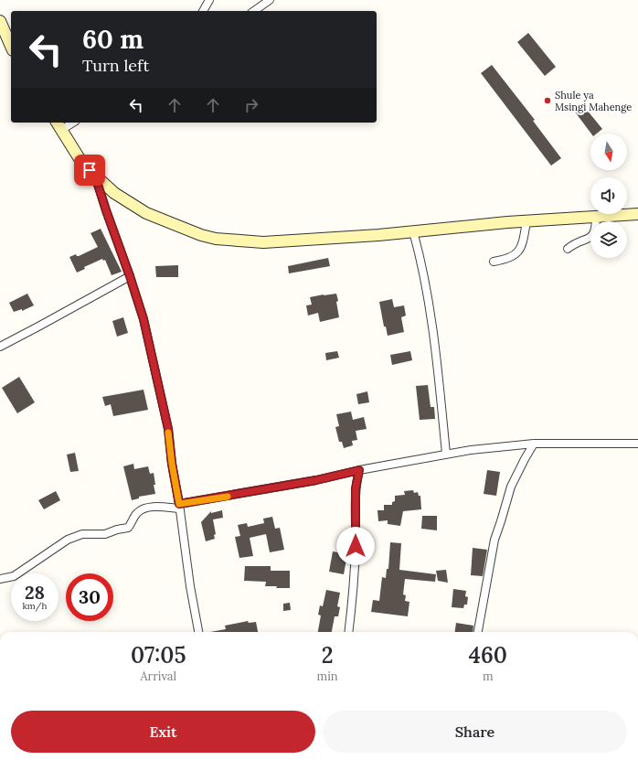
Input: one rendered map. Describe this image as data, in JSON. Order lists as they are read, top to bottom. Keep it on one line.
{"places":["Shule ya Msingi Mahenge"],"north":"bottom","page":{"turn":["60 m","Turn left"],"speed":"28 km/h","limit":"30","eta":["07:05","Arrival","2","min","460","m"],"buttons":["Exit","Share"]}}
